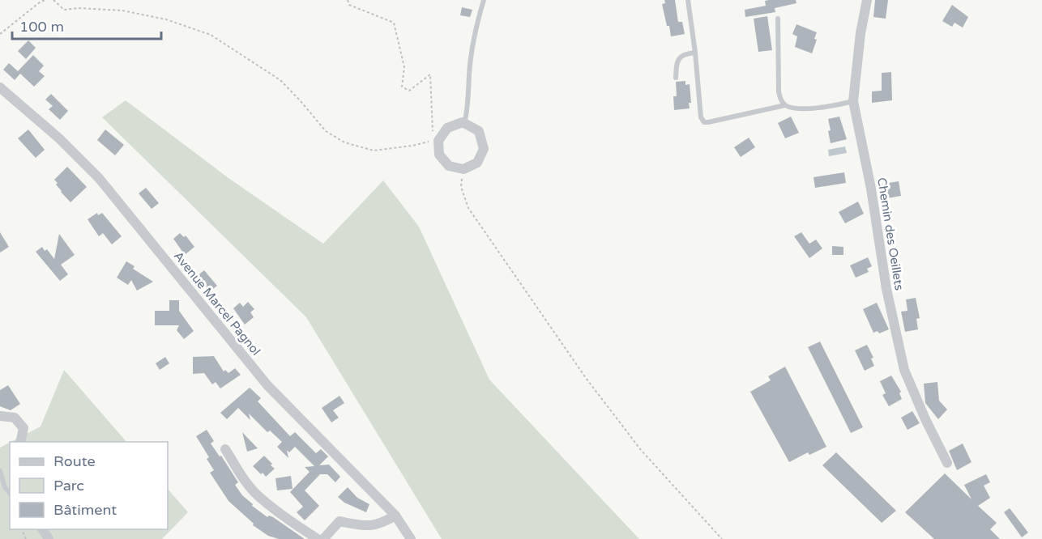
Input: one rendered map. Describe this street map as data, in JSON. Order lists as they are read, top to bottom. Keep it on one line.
{"streets":{"street":["Chemin des Oeillets","Avenue Marcel Pagnol"]},"legend":["Route","Parc","Bâtiment"],"scale_bar":"100 m"}
